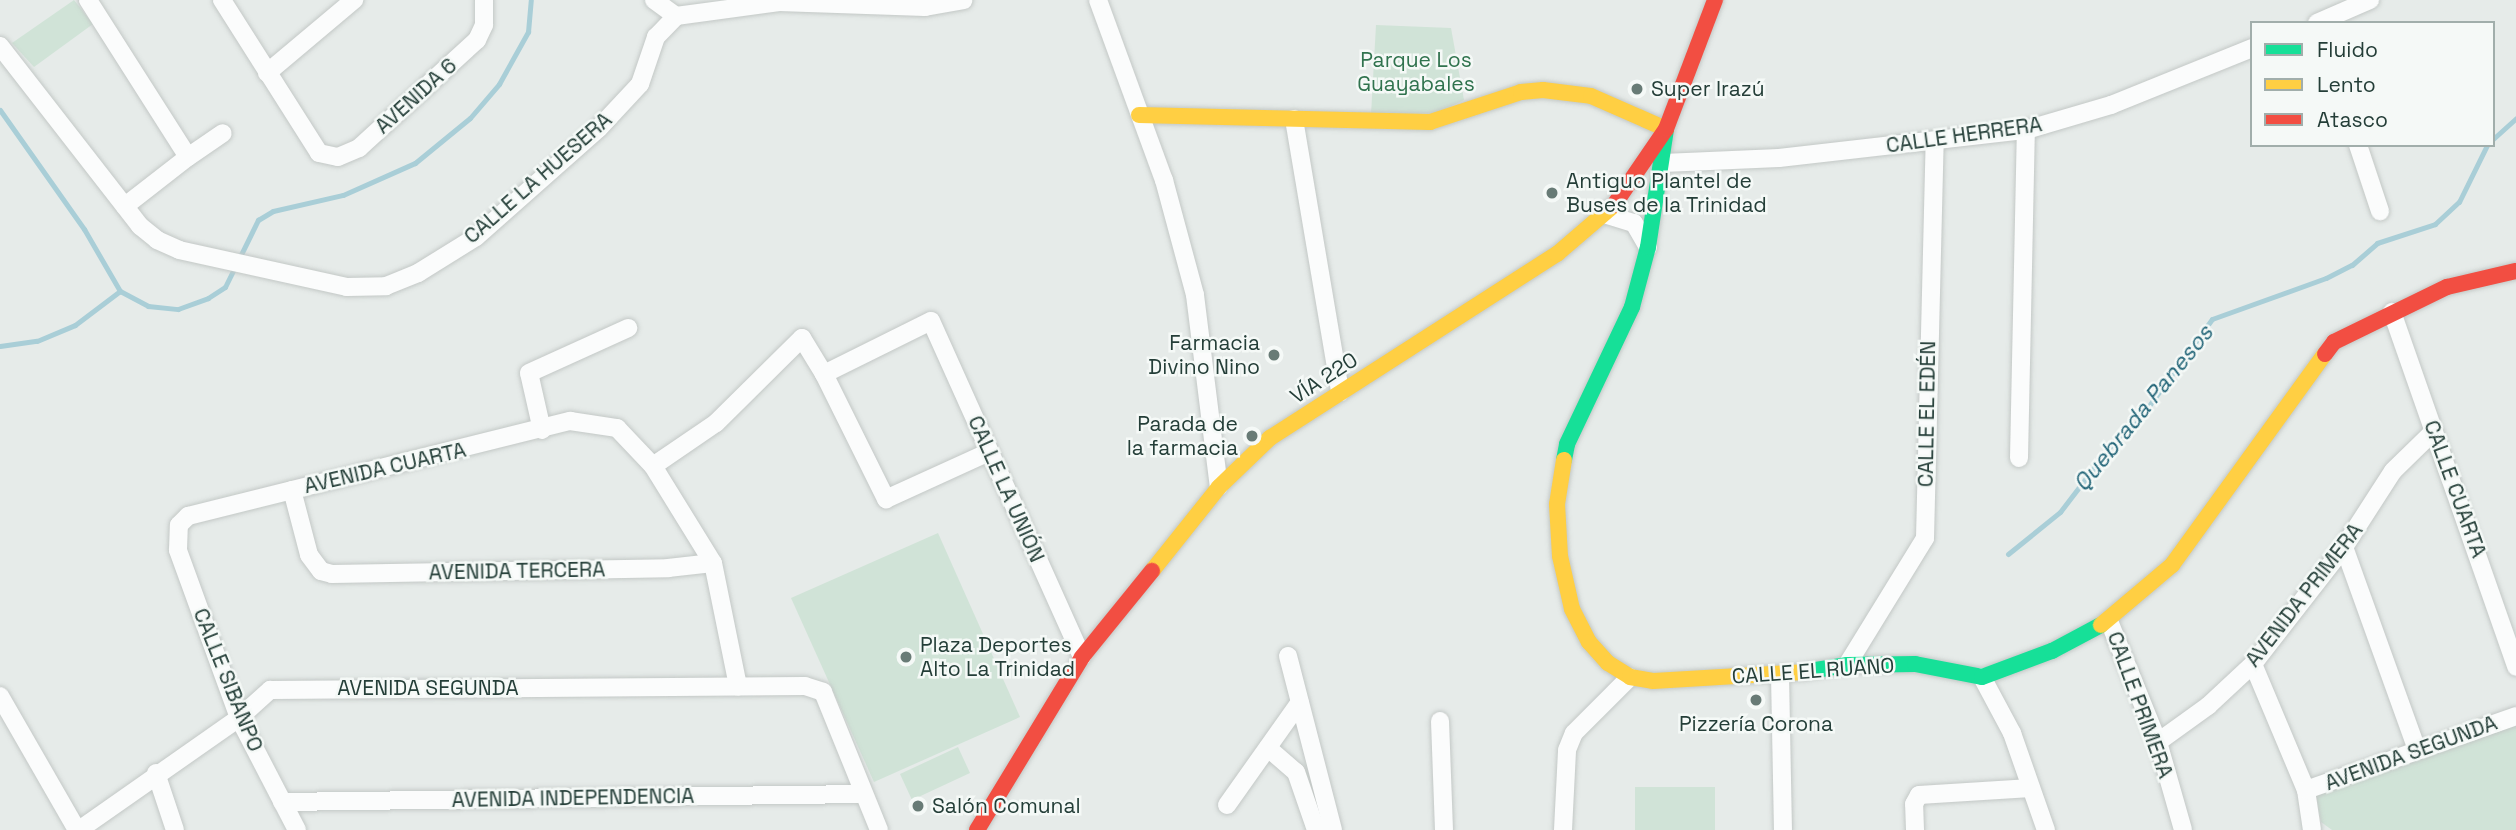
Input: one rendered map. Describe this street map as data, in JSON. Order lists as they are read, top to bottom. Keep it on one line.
{"streets":{"street":["AVENIDA 6","CALLE HERRERA","CALLE LA HUESERA","VÍA 220","CALLE EL EDÉN","AVENIDA CUARTA","CALLE LA UNIÓN","CALLE CUARTA","AVENIDA TERCERA","AVENIDA PRIMERA","CALLE EL RUANO","CALLE SIBANPO","AVENIDA SEGUNDA","CALLE PRIMERA","AVENIDA INDEPENDENCIA"]},"crossings":[["CALLE HERRERA","CALLE EL EDÉN"],["VÍA 220","CALLE LA UNIÓN"],["CALLE EL EDÉN","CALLE EL RUANO"],["AVENIDA CUARTA","AVENIDA TERCERA"],["AVENIDA CUARTA","CALLE SIBANPO"],["CALLE CUARTA","AVENIDA PRIMERA"],["AVENIDA PRIMERA","CALLE PRIMERA"],["CALLE SIBANPO","AVENIDA SEGUNDA"],["CALLE SIBANPO","AVENIDA INDEPENDENCIA"],["AVENIDA SEGUNDA","AVENIDA INDEPENDENCIA"]],"water":["Quebrada Panesos"],"parks":["Parque Los Guayabales"],"places":["Super Irazú","Antiguo Plantel de Buses de la Trinidad","Farmacia Divino Nino","Parada de la farmacia","Plaza Deportes Alto La Trinidad","Pizzería Corona","Salón Comunal"],"legend":["Fluido","Lento","Atasco"]}
